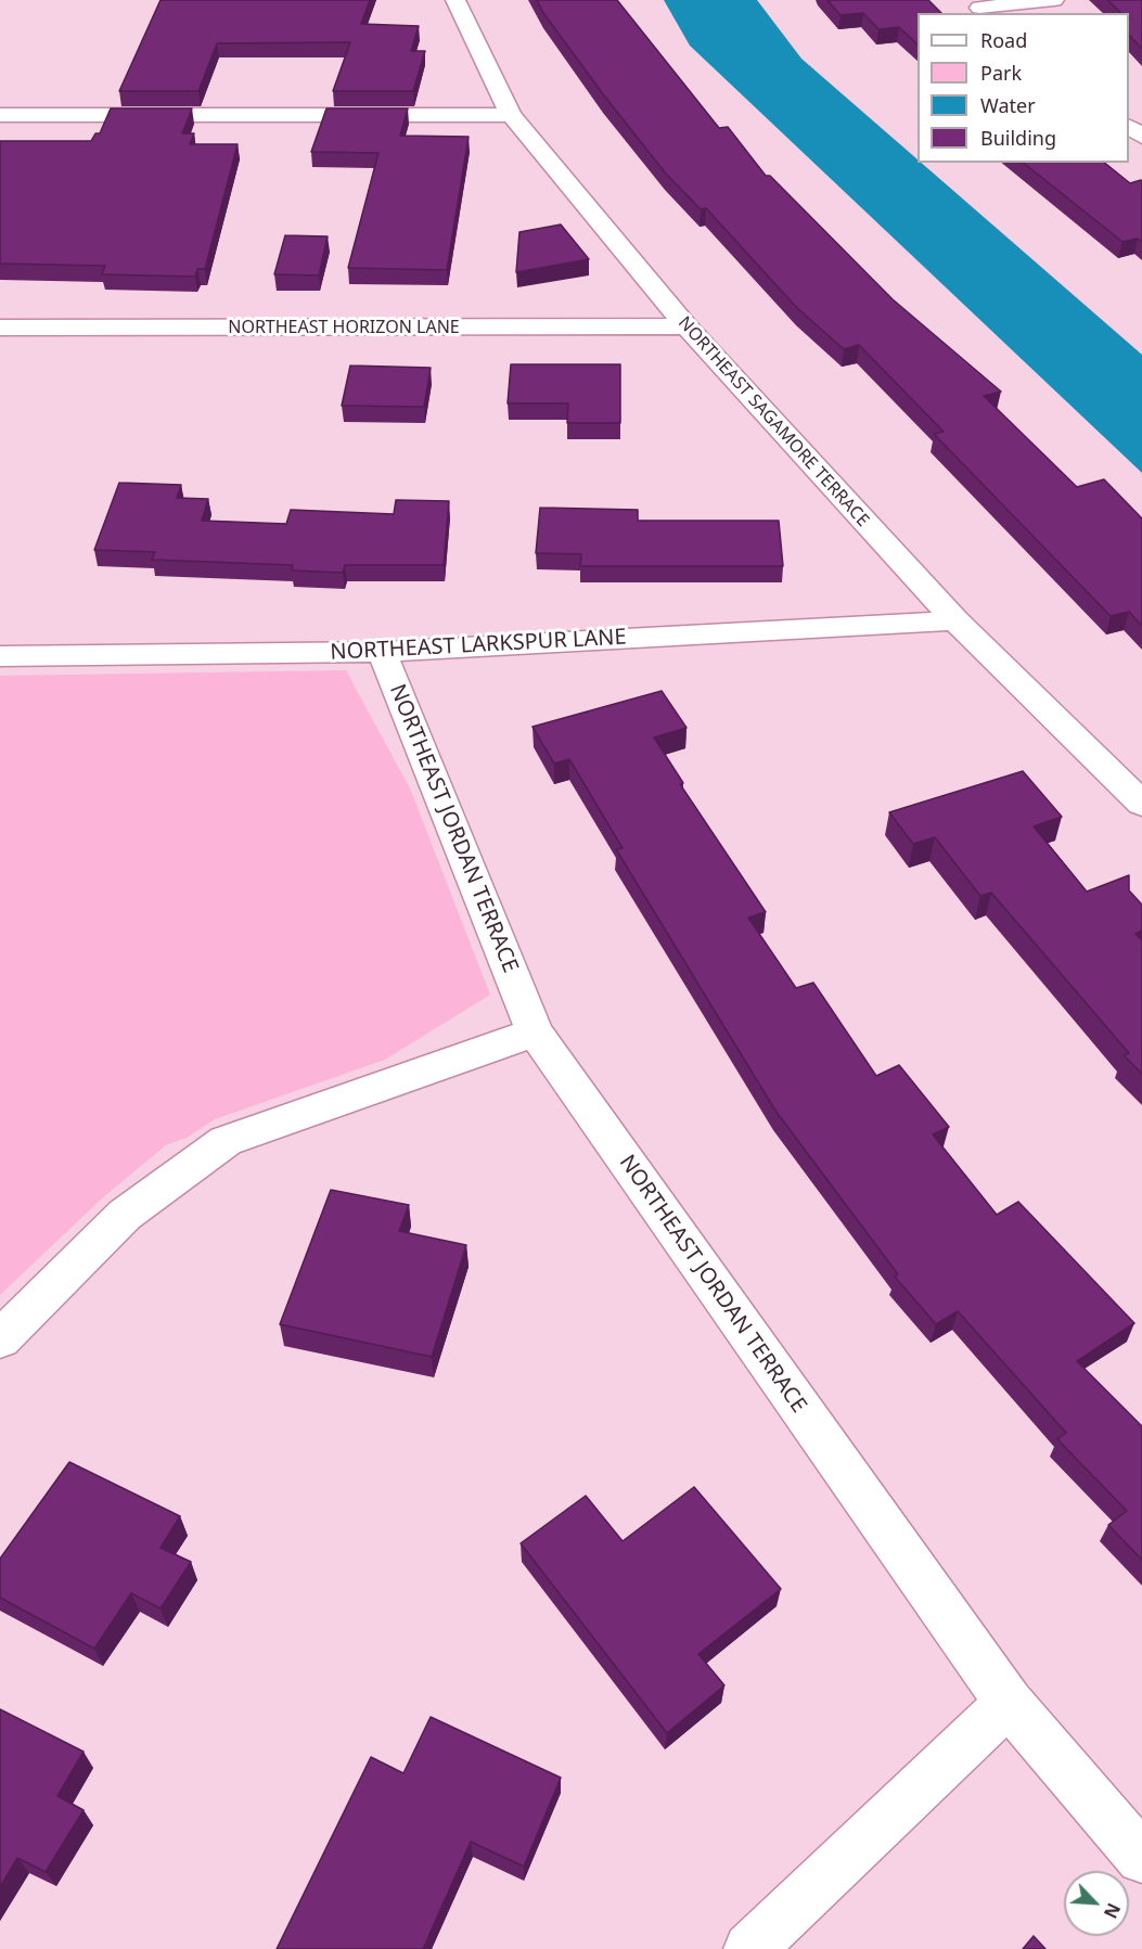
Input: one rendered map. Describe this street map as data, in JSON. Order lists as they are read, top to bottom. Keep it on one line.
{"streets":{"street":["NORTHEAST HORIZON LANE","NORTHEAST SAGAMORE TERRACE","NORTHEAST LARKSPUR LANE","NORTHEAST JORDAN TERRACE"]},"crossings":[["NORTHEAST HORIZON LANE","NORTHEAST SAGAMORE TERRACE"],["NORTHEAST SAGAMORE TERRACE","NORTHEAST LARKSPUR LANE"],["NORTHEAST LARKSPUR LANE","NORTHEAST JORDAN TERRACE"]],"legend":["Road","Park","Water","Building"],"north":"bottom right"}
